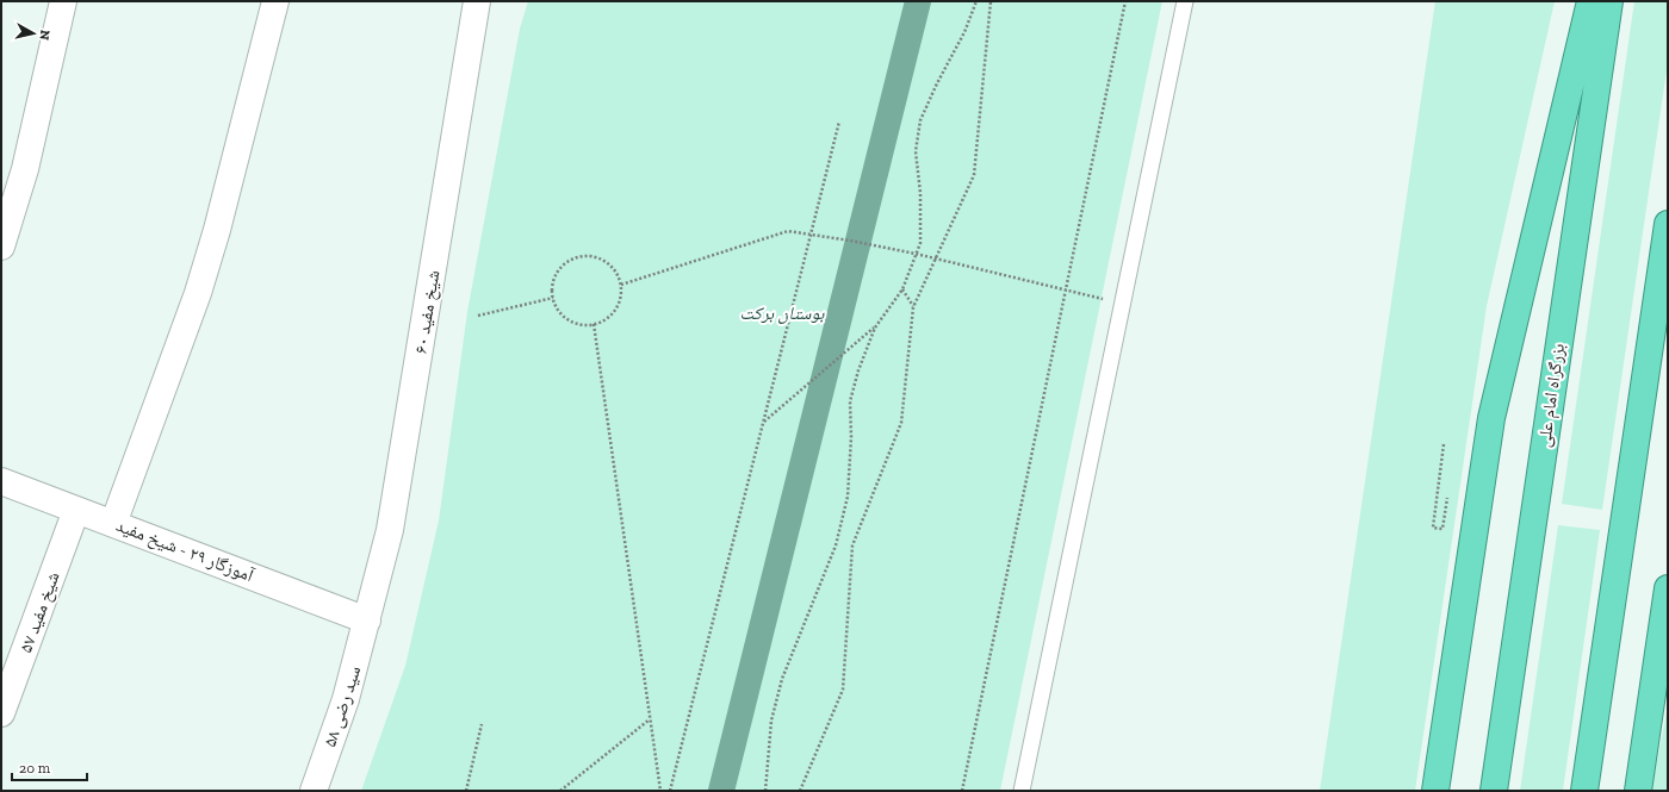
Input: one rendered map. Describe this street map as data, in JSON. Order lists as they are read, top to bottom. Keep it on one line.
{"streets":{"highway":["بزرگراه امام علی"],"street":["شیخ مفید ۶۰","آموزگار ۲۹ - شیخ مفید","شیخ مفید ۵۷","سید رضی ۵۸"]},"crossings":[["شیخ مفید ۶۰","آموزگار ۲۹ - شیخ مفید"],["شیخ مفید ۶۰","سید رضی ۵۸"],["آموزگار ۲۹ - شیخ مفید","شیخ مفید ۵۷"],["آموزگار ۲۹ - شیخ مفید","سید رضی ۵۸"]],"parks":["بوستان برکت"],"scale_bar":"20 m","north":"right"}
